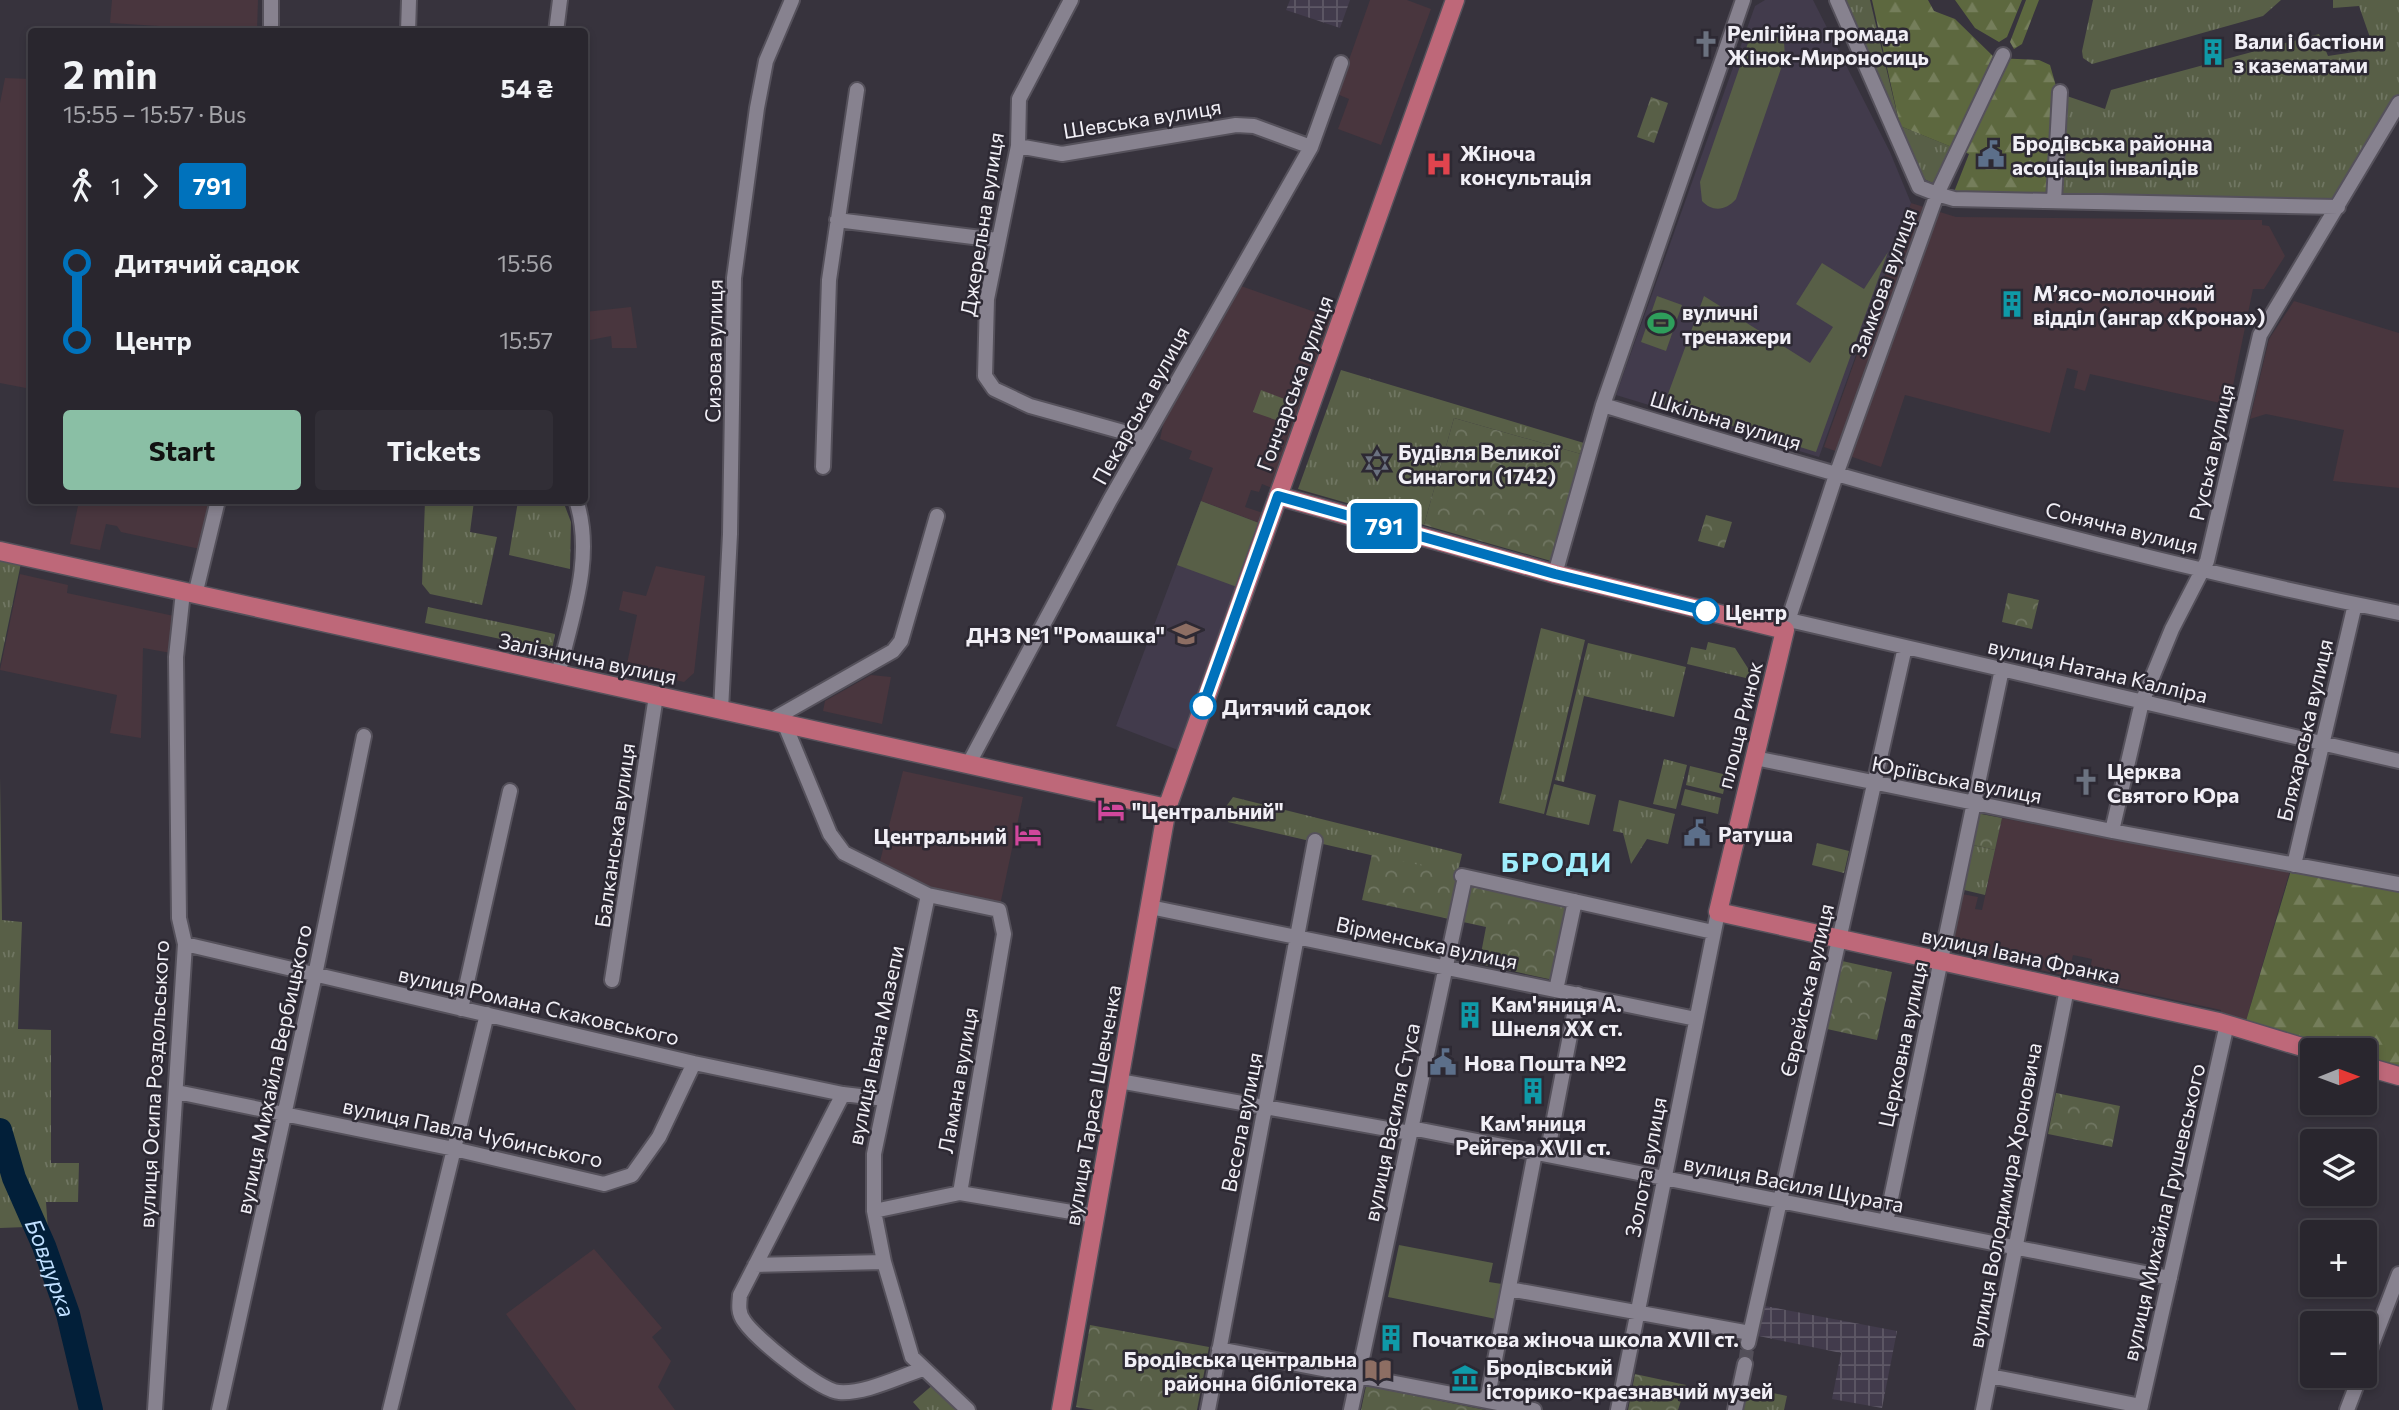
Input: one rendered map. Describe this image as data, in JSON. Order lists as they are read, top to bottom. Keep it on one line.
{"streets":{"main road":["Гончарська вулиця","Залізнична вулиця","площа Ринок","вулиця Івана Франка","вулиця Тараса Шевченка"],"street":["Шевська вулиця","Джерельна вулиця","Замкова вулиця","Сизова вулиця","Пекарська вулиця","Шкільна вулиця","Руська вулиця","Сонячна вулиця","вулиця Натана Калліра","Бляхарська вулиця","Юріївська вулиця","Балканська вулиця","Вірменська вулиця","Єврейська вулиця","вулиця Романа Скаковського","Церковна вулиця","вулиця Івана Мазепи","вулиця Михайла Вербицького","Ламана вулиця","вулиця Осипа Роздольського","Весела вулиця","вулиця Василя Стуса","вулиця Павла Чубинського","Золота вулиця","вулиця Василя Щурата","вулиця Володимира Хроновича","вулиця Михайла Грушевського"]},"crossings":[["Шевська вулиця","Джерельна вулиця"],["Шевська вулиця","Пекарська вулиця"],["Джерельна вулиця","Пекарська вулиця"],["Замкова вулиця","Шкільна вулиця"],["Замкова вулиця","Сонячна вулиця"],["Замкова вулиця","площа Ринок"],["Сизова вулиця","Залізнична вулиця"],["Гончарська вулиця","вулиця Тараса Шевченка"],["Пекарська вулиця","Залізнична вулиця"],["Шкільна вулиця","Сонячна вулиця"],["Шкільна вулиця","площа Ринок"],["Руська вулиця","Сонячна вулиця"],["Руська вулиця","вулиця Натана Калліра"],["Руська вулиця","Юріївська вулиця"],["Сонячна вулиця","площа Ринок"],["Сонячна вулиця","Бляхарська вулиця"],["Залізнична вулиця","Балканська вулиця"],["Залізнична вулиця","вулиця Осипа Роздольського"],["Залізнична вулиця","вулиця Тараса Шевченка"],["вулиця Натана Калліра","площа Ринок"],["вулиця Натана Калліра","Бляхарська вулиця"],["вулиця Натана Калліра","Єврейська вулиця"],["вулиця Натана Калліра","Церковна вулиця"],["площа Ринок","Юріївська вулиця"],["площа Ринок","вулиця Івана Франка"],["площа Ринок","Золота вулиця"],["Бляхарська вулиця","Юріївська вулиця"],["Юріївська вулиця","Єврейська вулиця"],["Юріївська вулиця","Церковна вулиця"],["Вірменська вулиця","вулиця Тараса Шевченка"],["Вірменська вулиця","Весела вулиця"],["Вірменська вулиця","вулиця Василя Стуса"],["Вірменська вулиця","Золота вулиця"],["вулиця Івана Франка","Єврейська вулиця"],["вулиця Івана Франка","Церковна вулиця"],["вулиця Івана Франка","Золота вулиця"],["вулиця Івана Франка","вулиця Володимира Хроновича"],["вулиця Івана Франка","вулиця Михайла Грушевського"],["Єврейська вулиця","Золота вулиця"],["Єврейська вулиця","вулиця Василя Щурата"],["вулиця Романа Скаковського","вулиця Івана Мазепи"],["вулиця Романа Скаковського","вулиця Михайла Вербицького"],["вулиця Романа Скаковського","вулиця Осипа Роздольського"],["вулиця Романа Скаковського","вулиця Павла Чубинського"],["Церковна вулиця","вулиця Василя Щурата"],["вулиця Івана Мазепи","Ламана вулиця"],["вулиця Михайла Вербицького","вулиця Павла Чубинського"],["вулиця Осипа Роздольського","вулиця Павла Чубинського"],["вулиця Тараса Шевченка","вулиця Василя Щурата"],["Весела вулиця","вулиця Василя Щурата"],["вулиця Василя Стуса","вулиця Василя Щурата"],["Золота вулиця","вулиця Василя Щурата"],["вулиця Василя Щурата","вулиця Володимира Хроновича"],["вулиця Василя Щурата","вулиця Михайла Грушевського"]],"districts":["БРОДИ"],"water":["Бовдурка"],"places":{"church":["Релігійна громада Жінок-Мироносиць","Церква Святого Юра"],"building":["Вали і бастіони з казематами","М’ясо-молочноий відділ (ангар «Крона»)","Кам'яниця А. Шнеля XX cт.","Кам'яниця Рейгера XVII ст.","Початкова жіноча школа XVII ст."],"public building":["Бродівська районна асоціація інвалідів","Ратуша","Нова Пошта №2"],"hospital":["Жіноча консультація"],"sports":["вуличні тренажери"],"synagogue":["Будівля Великої Синагоги (1742)"],"other":["Центр","Дитячий садок"],"school or university":["ДНЗ №1 \"Ромашка\""],"hotel":["\"Центральний\"","Центральний"],"library":["Бродівська центральна районна бібліотека"],"museum":["Бродівський історико-краєзнавчий музей"]},"lines":["bus line 791"],"north":"right","page":{"on_map":"791","heading":["2 min","15:55 – 15:57 · Bus","54 ₴"],"legs":["1","791"],"list":[{"name":"Дитячий садок","value":"15:56"},{"name":"Центр","value":"15:57"}],"buttons":["Start","Tickets"],"map_buttons":["+","−"]}}
